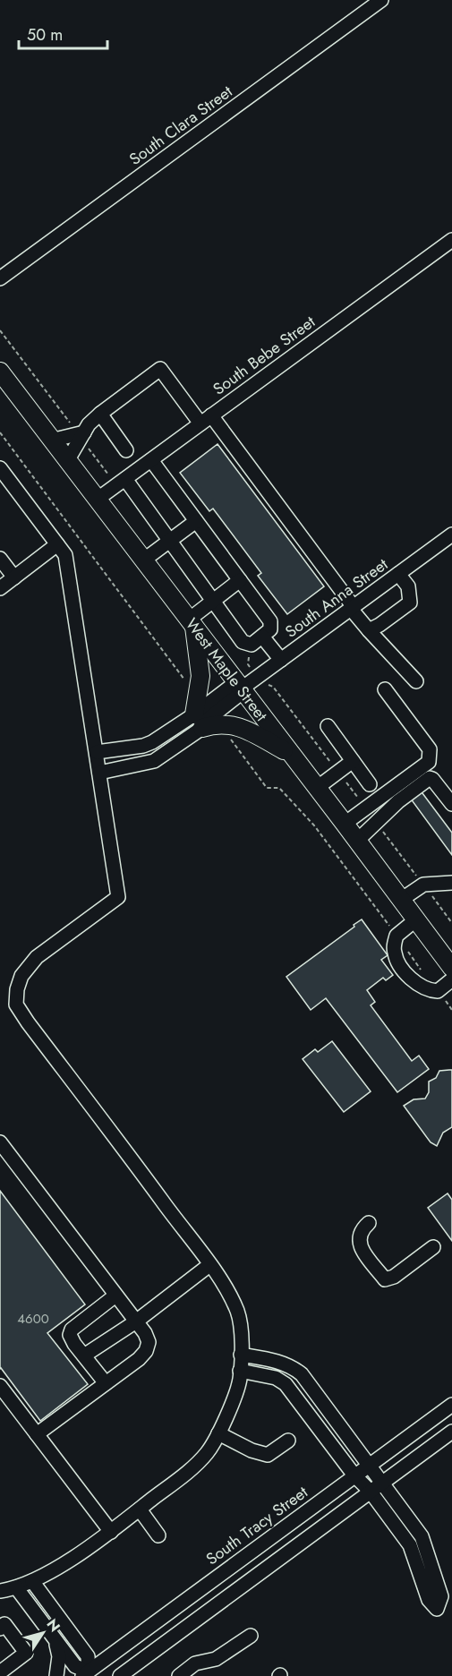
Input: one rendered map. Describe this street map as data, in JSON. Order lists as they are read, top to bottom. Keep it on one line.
{"streets":{"main road":["West Maple Street"],"street":["South Clara Street","South Bebe Street","South Anna Street","South Tracy Street"]},"crossings":[["South Bebe Street","West Maple Street"],["South Anna Street","West Maple Street"]],"house_numbers":["4600"],"scale_bar":"50 m","north":"top right"}
